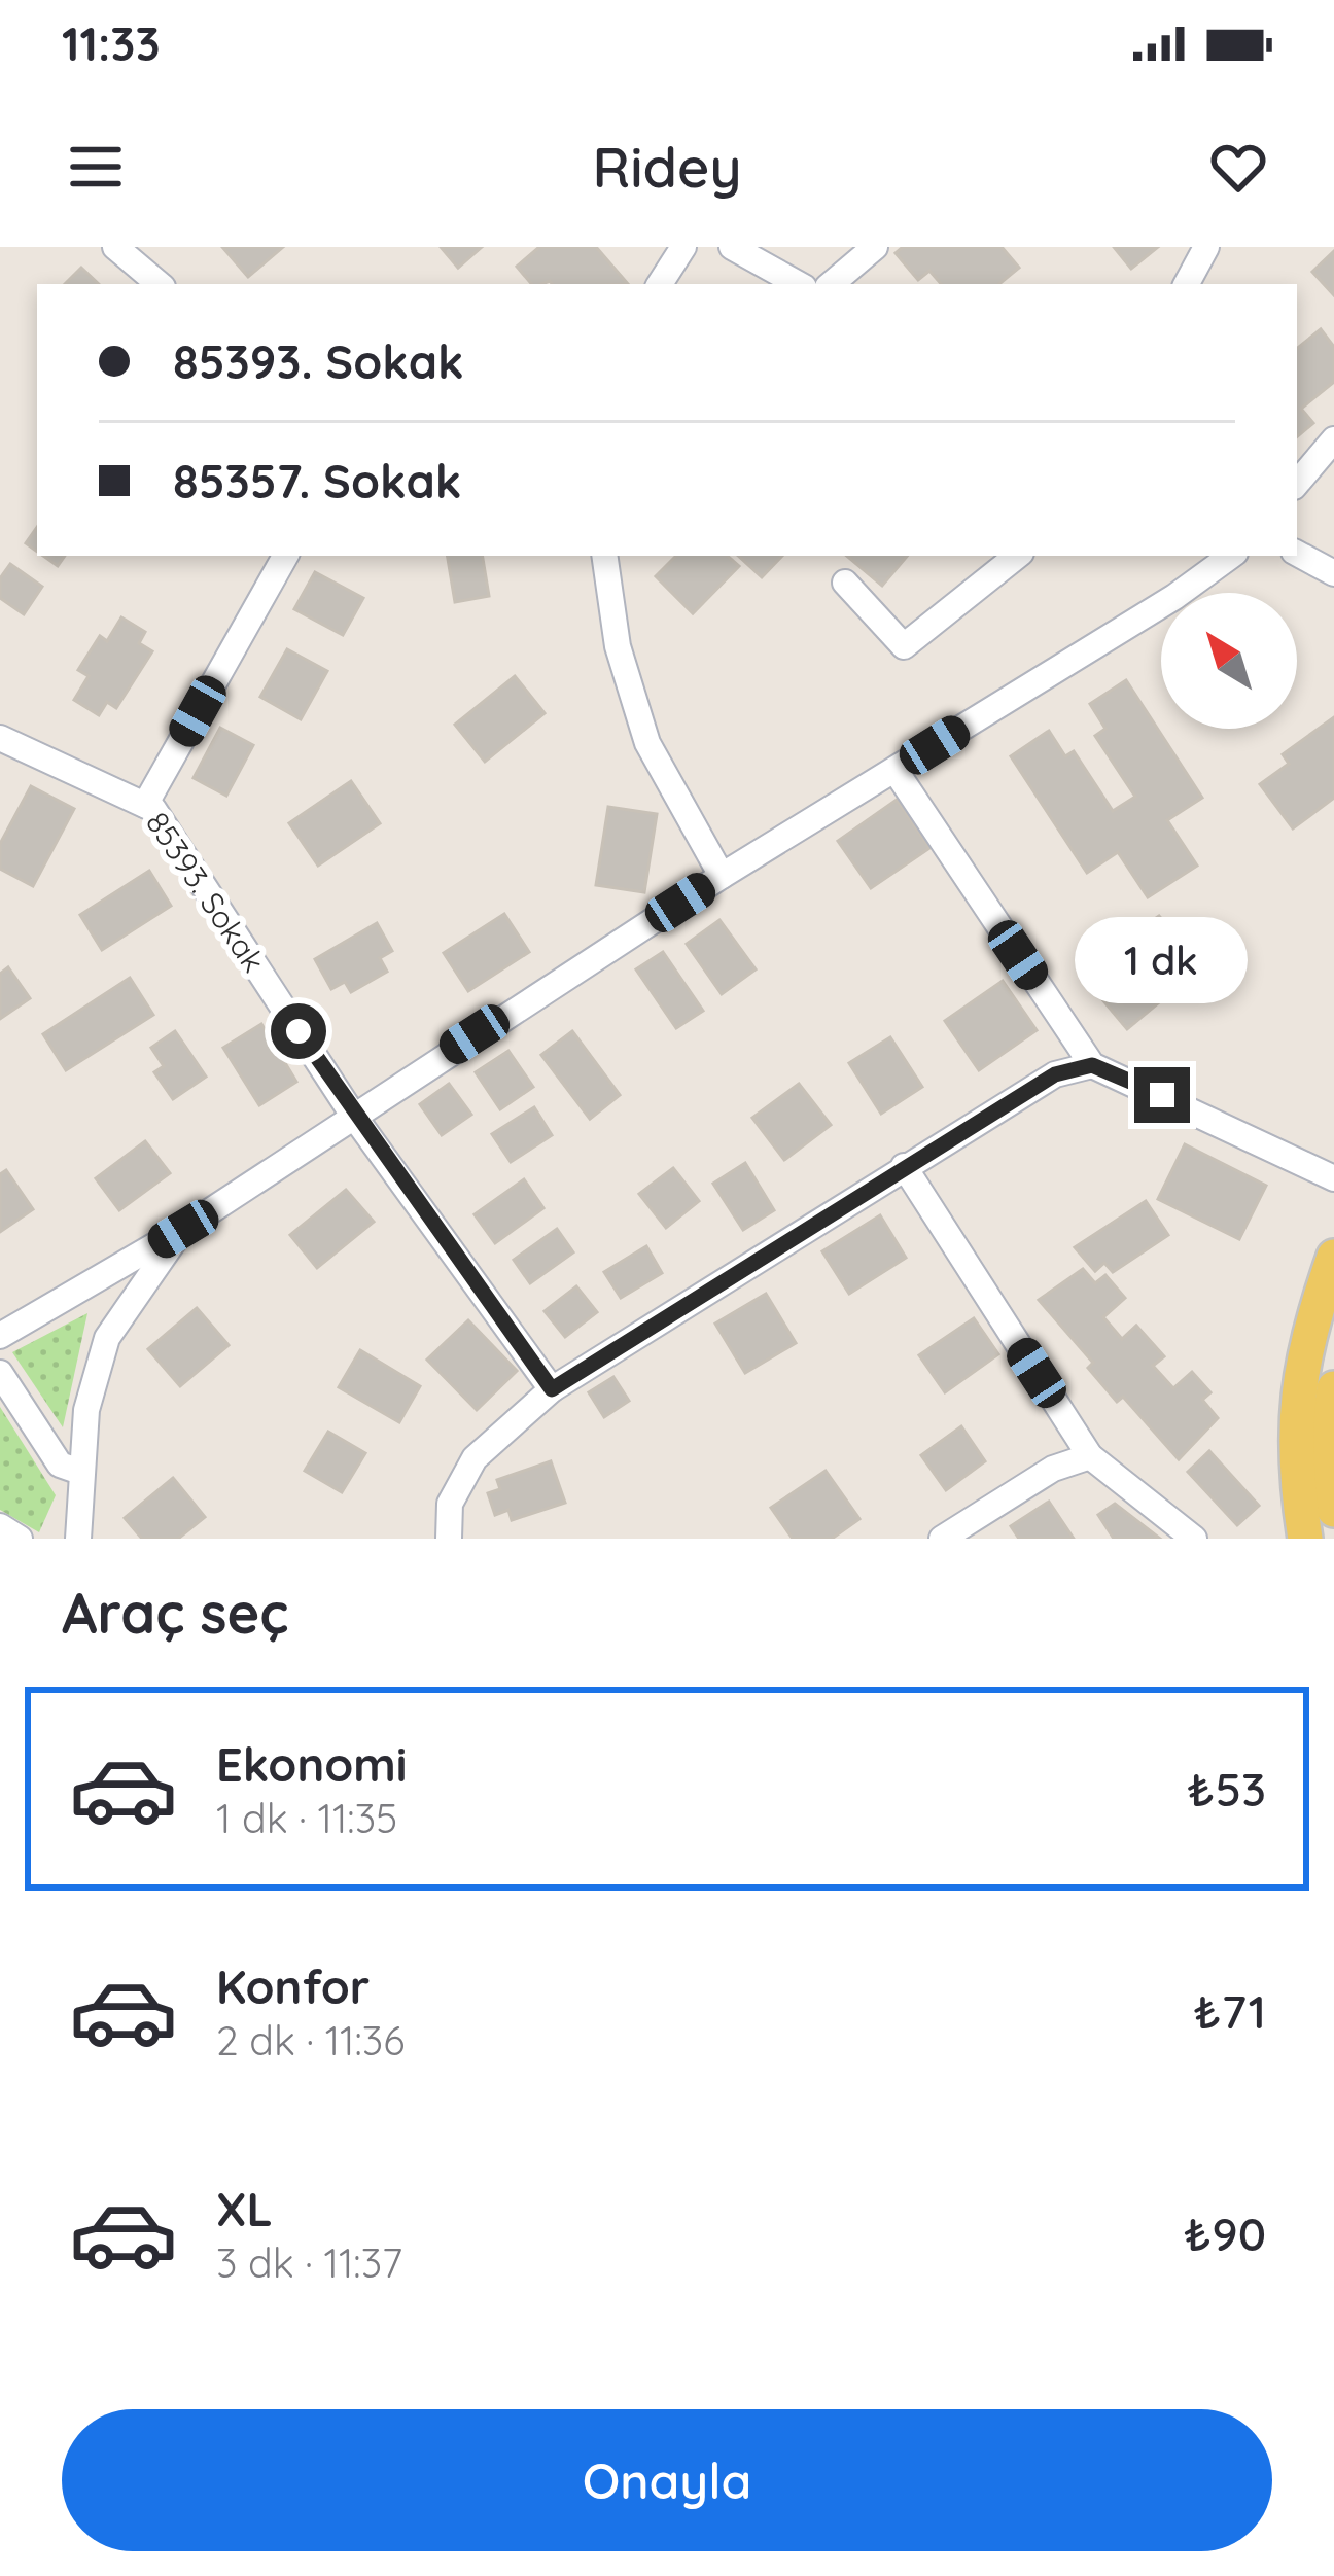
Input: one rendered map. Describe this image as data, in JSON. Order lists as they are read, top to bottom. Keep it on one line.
{"streets":{"street":["85393. Sokak"]},"north":"top left","page":{"status":"11:33","header":"Ridey","banner":["85393. Sokak","85357. Sokak"],"bubble":"1 dk","heading":"Araç seç","list":[{"name":"Ekonomi","note":"1 dk · 11:35","value":"₺53"},{"name":"Konfor","note":"2 dk · 11:36","value":"₺71"},{"name":"XL","note":"3 dk · 11:37","value":"₺90"}],"buttons":"Onayla"}}
